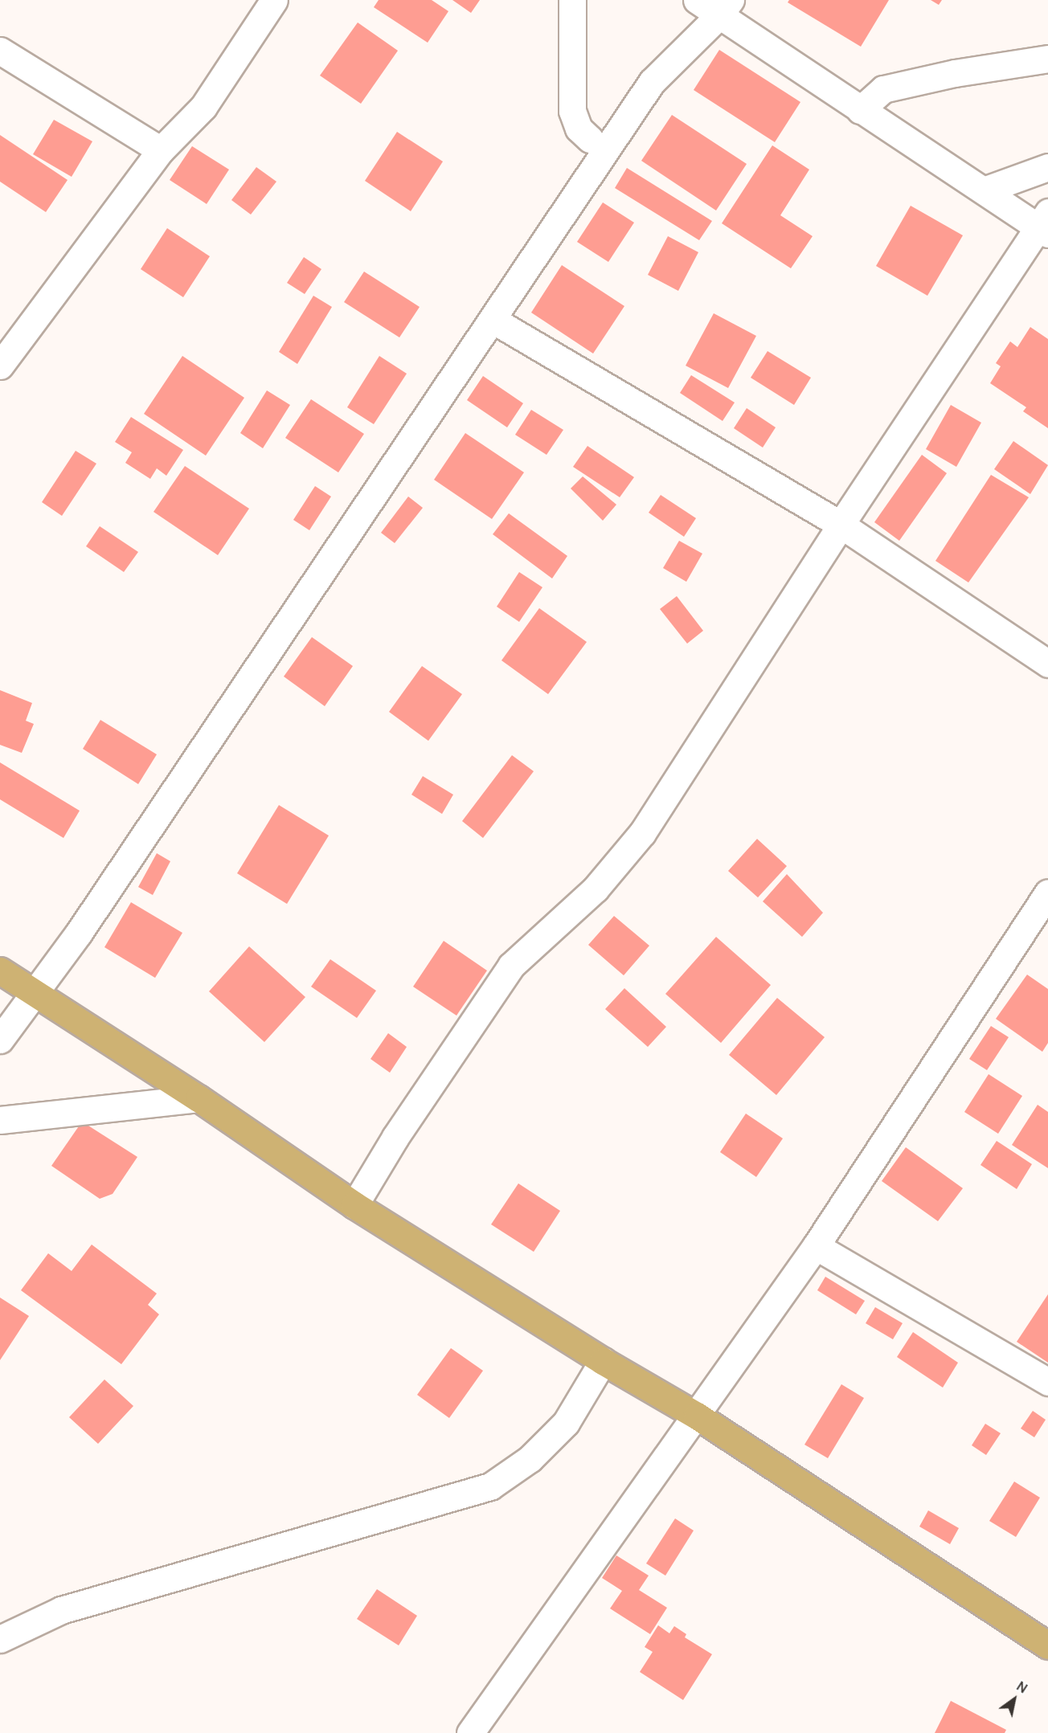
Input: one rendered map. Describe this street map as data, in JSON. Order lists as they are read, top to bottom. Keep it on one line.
{"north":"top right"}
